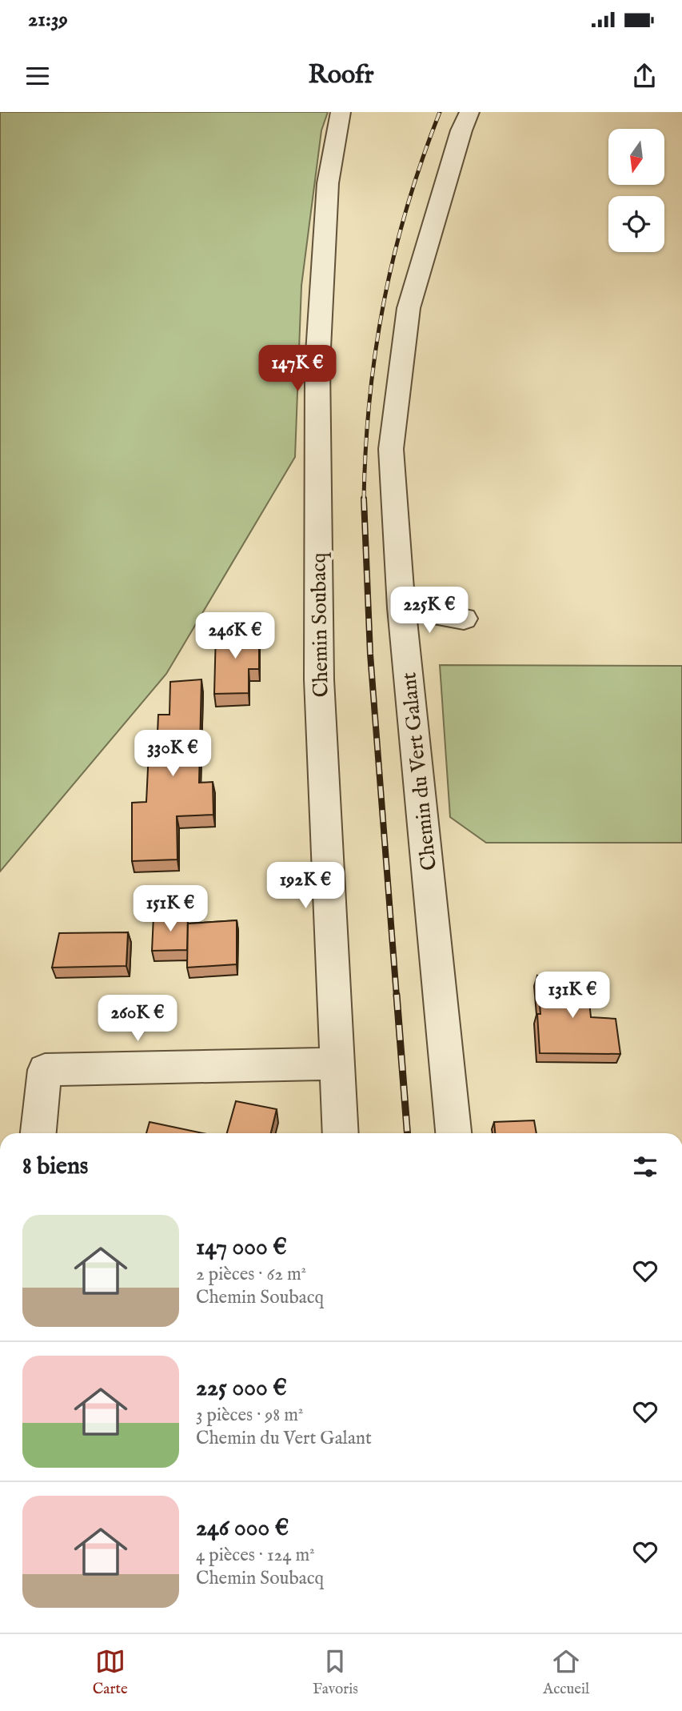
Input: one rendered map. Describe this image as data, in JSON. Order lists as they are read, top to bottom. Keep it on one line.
{"streets":{"street":["Chemin Soubacq","Chemin du Vert Galant"]},"north":"bottom","page":{"status":"21:39","header":"Roofr","price":["147K €","225K €","246K €","330K €","192K €","151K €","131K €","260K €"],"heading":"8 biens","list":[{"name":"147 000 €","note":"2 pièces · 62 m² · Chemin Soubacq"},{"name":"225 000 €","note":"3 pièces · 98 m² · Chemin du Vert Galant"},{"name":"246 000 €","note":"4 pièces · 124 m² · Chemin Soubacq"}],"tabs":["Carte","Favoris","Accueil"]}}
